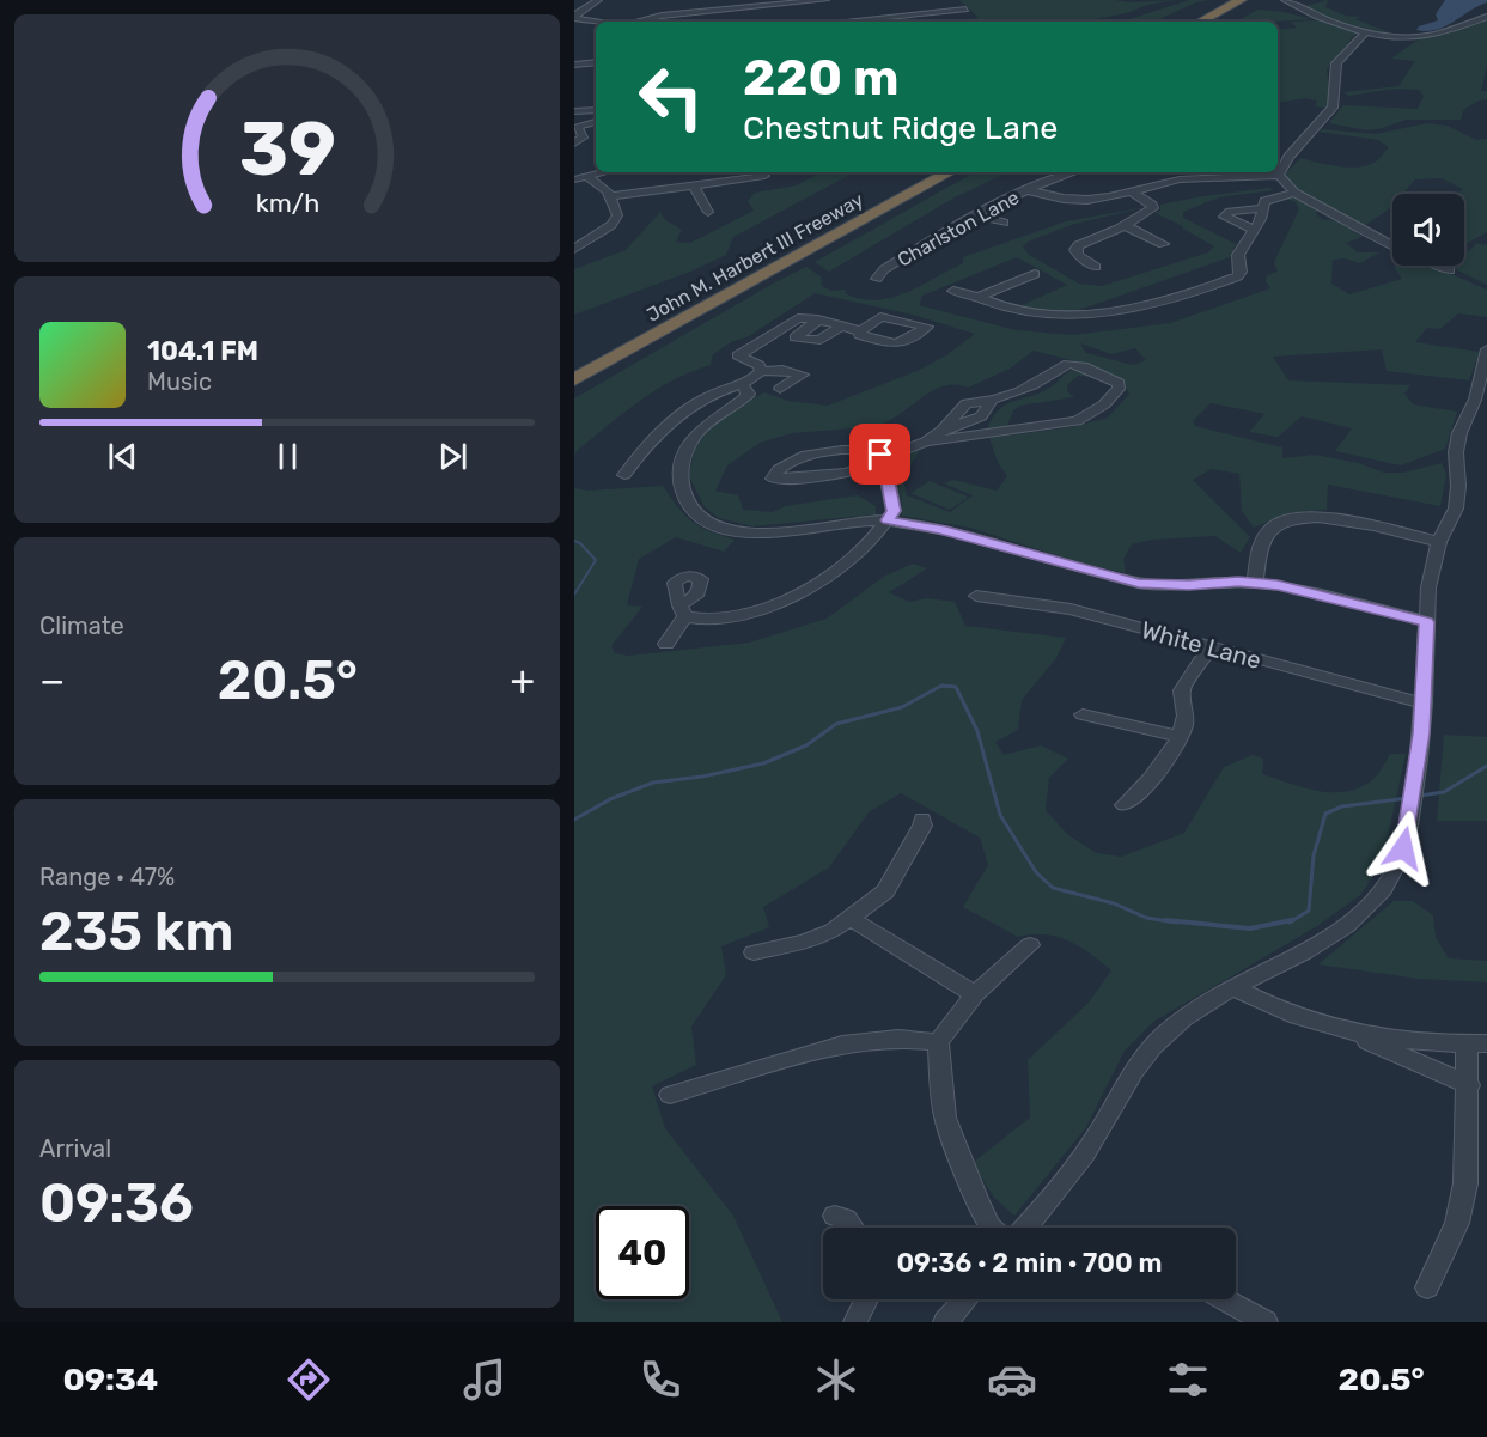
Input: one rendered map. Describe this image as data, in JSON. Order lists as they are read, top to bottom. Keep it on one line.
{"streets":{"highway":["John M. Harbert III Freeway"],"street":["Charlston Lane","White Lane"]},"page":{"turn":["220 m","Chestnut Ridge Lane"],"song":["104.1 FM","Music"],"tile":["Climate",["Range · 47%","235 km"],["Arrival","09:36"]],"heat":["−","20.5°","+"],"limit":"40","trip":"09:36 · 2 min · 700 m","tabs":["09:34","20.5°"],"gauge":["39","km/h"]}}
